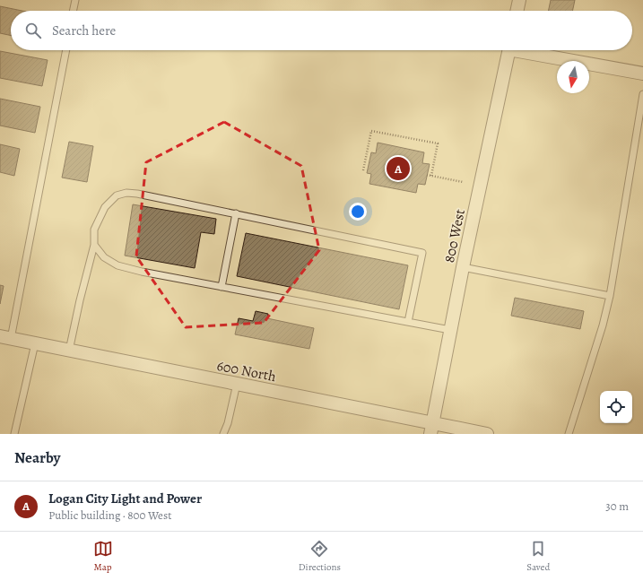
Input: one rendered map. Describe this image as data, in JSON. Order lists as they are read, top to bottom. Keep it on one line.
{"streets":{"street":["800 West","600 North"]},"crossings":[["800 West","600 North"]],"north":"bottom","page":{"search":"Search here","pins":"A","heading":"Nearby","list":[{"mark":"A","name":"Logan City Light and Power","note":"Public building · 800 West","value":"30 m"}],"nav":["Map","Directions","Saved"]}}
